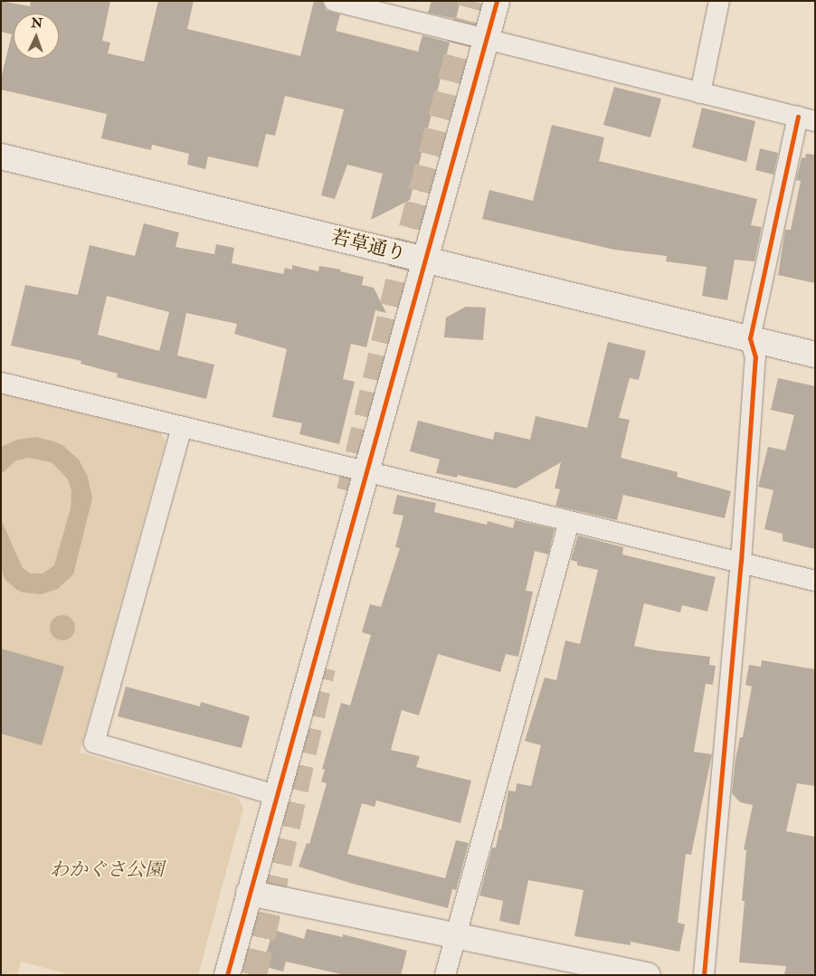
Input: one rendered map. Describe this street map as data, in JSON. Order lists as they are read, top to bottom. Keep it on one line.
{"streets":{"street":["若草通り"]},"parks":["わかぐさ公園"],"north":"top"}
